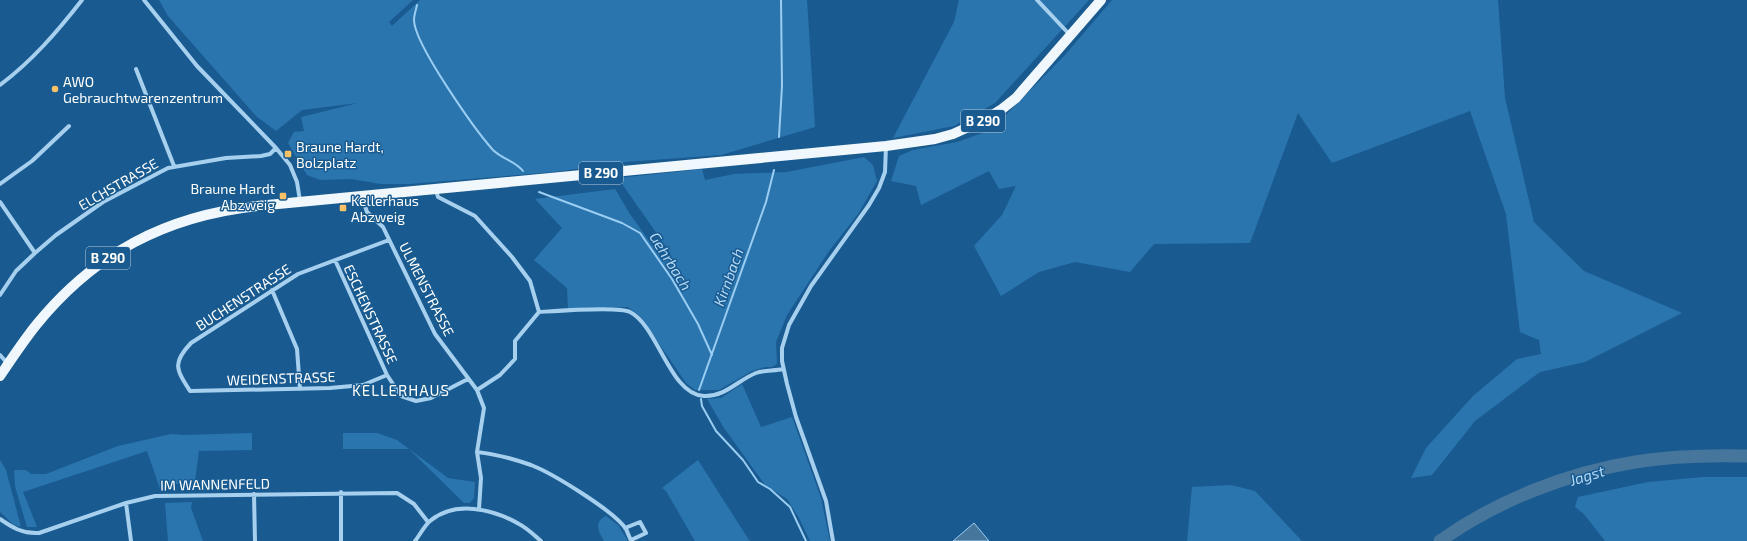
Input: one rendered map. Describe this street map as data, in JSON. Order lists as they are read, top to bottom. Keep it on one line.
{"streets":{"main road":["B 290"],"street":["ELCHSTRASSE","ULMENSTRASSE","BUCHENSTRASSE","ESCHENSTRASSE","WEIDENSTRASSE","IM WANNENFELD"]},"crossings":[["B 290","ULMENSTRASSE"],["ULMENSTRASSE","BUCHENSTRASSE"],["ULMENSTRASSE","ESCHENSTRASSE"],["BUCHENSTRASSE","ESCHENSTRASSE"],["BUCHENSTRASSE","WEIDENSTRASSE"],["ESCHENSTRASSE","WEIDENSTRASSE"]],"districts":["KELLERHAUS"],"water":["Gehrbach","Kirnbach","Jagst"],"places":{"other":["AWO Gebrauchtwarenzentrum"],"transit":["Braune Hardt, Bolzplatz","Braune Hardt Abzweig","Kellerhaus Abzweig"]}}
